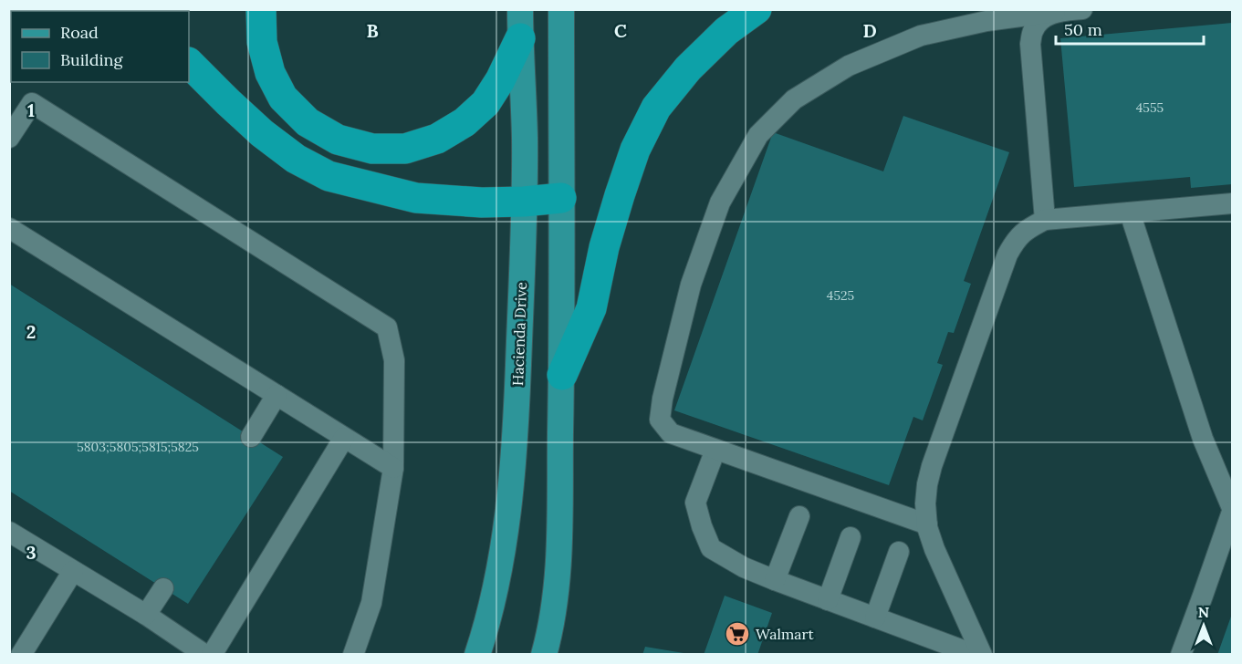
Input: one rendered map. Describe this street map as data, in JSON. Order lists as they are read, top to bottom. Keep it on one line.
{"streets":{"main road":["Hacienda Drive"]},"places":{"supermarket":["Walmart"]},"house_numbers":["4555","4525","5803;5805;5815;5825"],"legend":["Road","Building"],"scale_bar":"50 m","north":"top","grid":{"columns":["B","C","D"],"rows":["1","2","3"]}}
